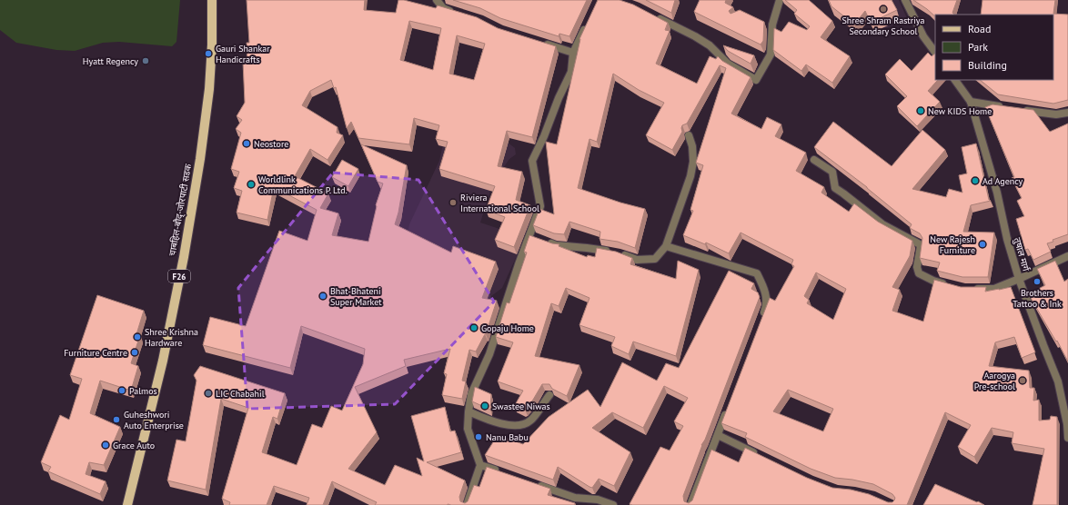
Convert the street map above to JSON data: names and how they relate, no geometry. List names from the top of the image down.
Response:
{
  "streets": {
    "main road": ["चाबहिल-बौद्-जोरपाटी सडक", "F26"],
    "street": ["तुषाल मार्ग"]
  },
  "places": [
    "Shree Shram Rastriya Secondary School",
    "Gauri Shankar Handicrafts",
    "Hyatt Regency",
    "New KIDS Home",
    "Neostore",
    "Ad Agency",
    "Worldlink Communications P. Ltd.",
    "Riviera International School",
    "New Rajesh Furniture",
    "Brothers Tattoo & Ink",
    "Bhat-Bhateni Super Market",
    "Gopaju Home",
    "Shree Krishna Hardware",
    "Furniture Centre",
    "Aarogya Pre-school",
    "Palmos",
    "LIC Chabahil",
    "Swastee Niwas",
    "Guheshwori Auto Enterprise",
    "Nanu Babu",
    "Grace Auto"
  ],
  "legend": ["Road", "Park", "Building"]
}
